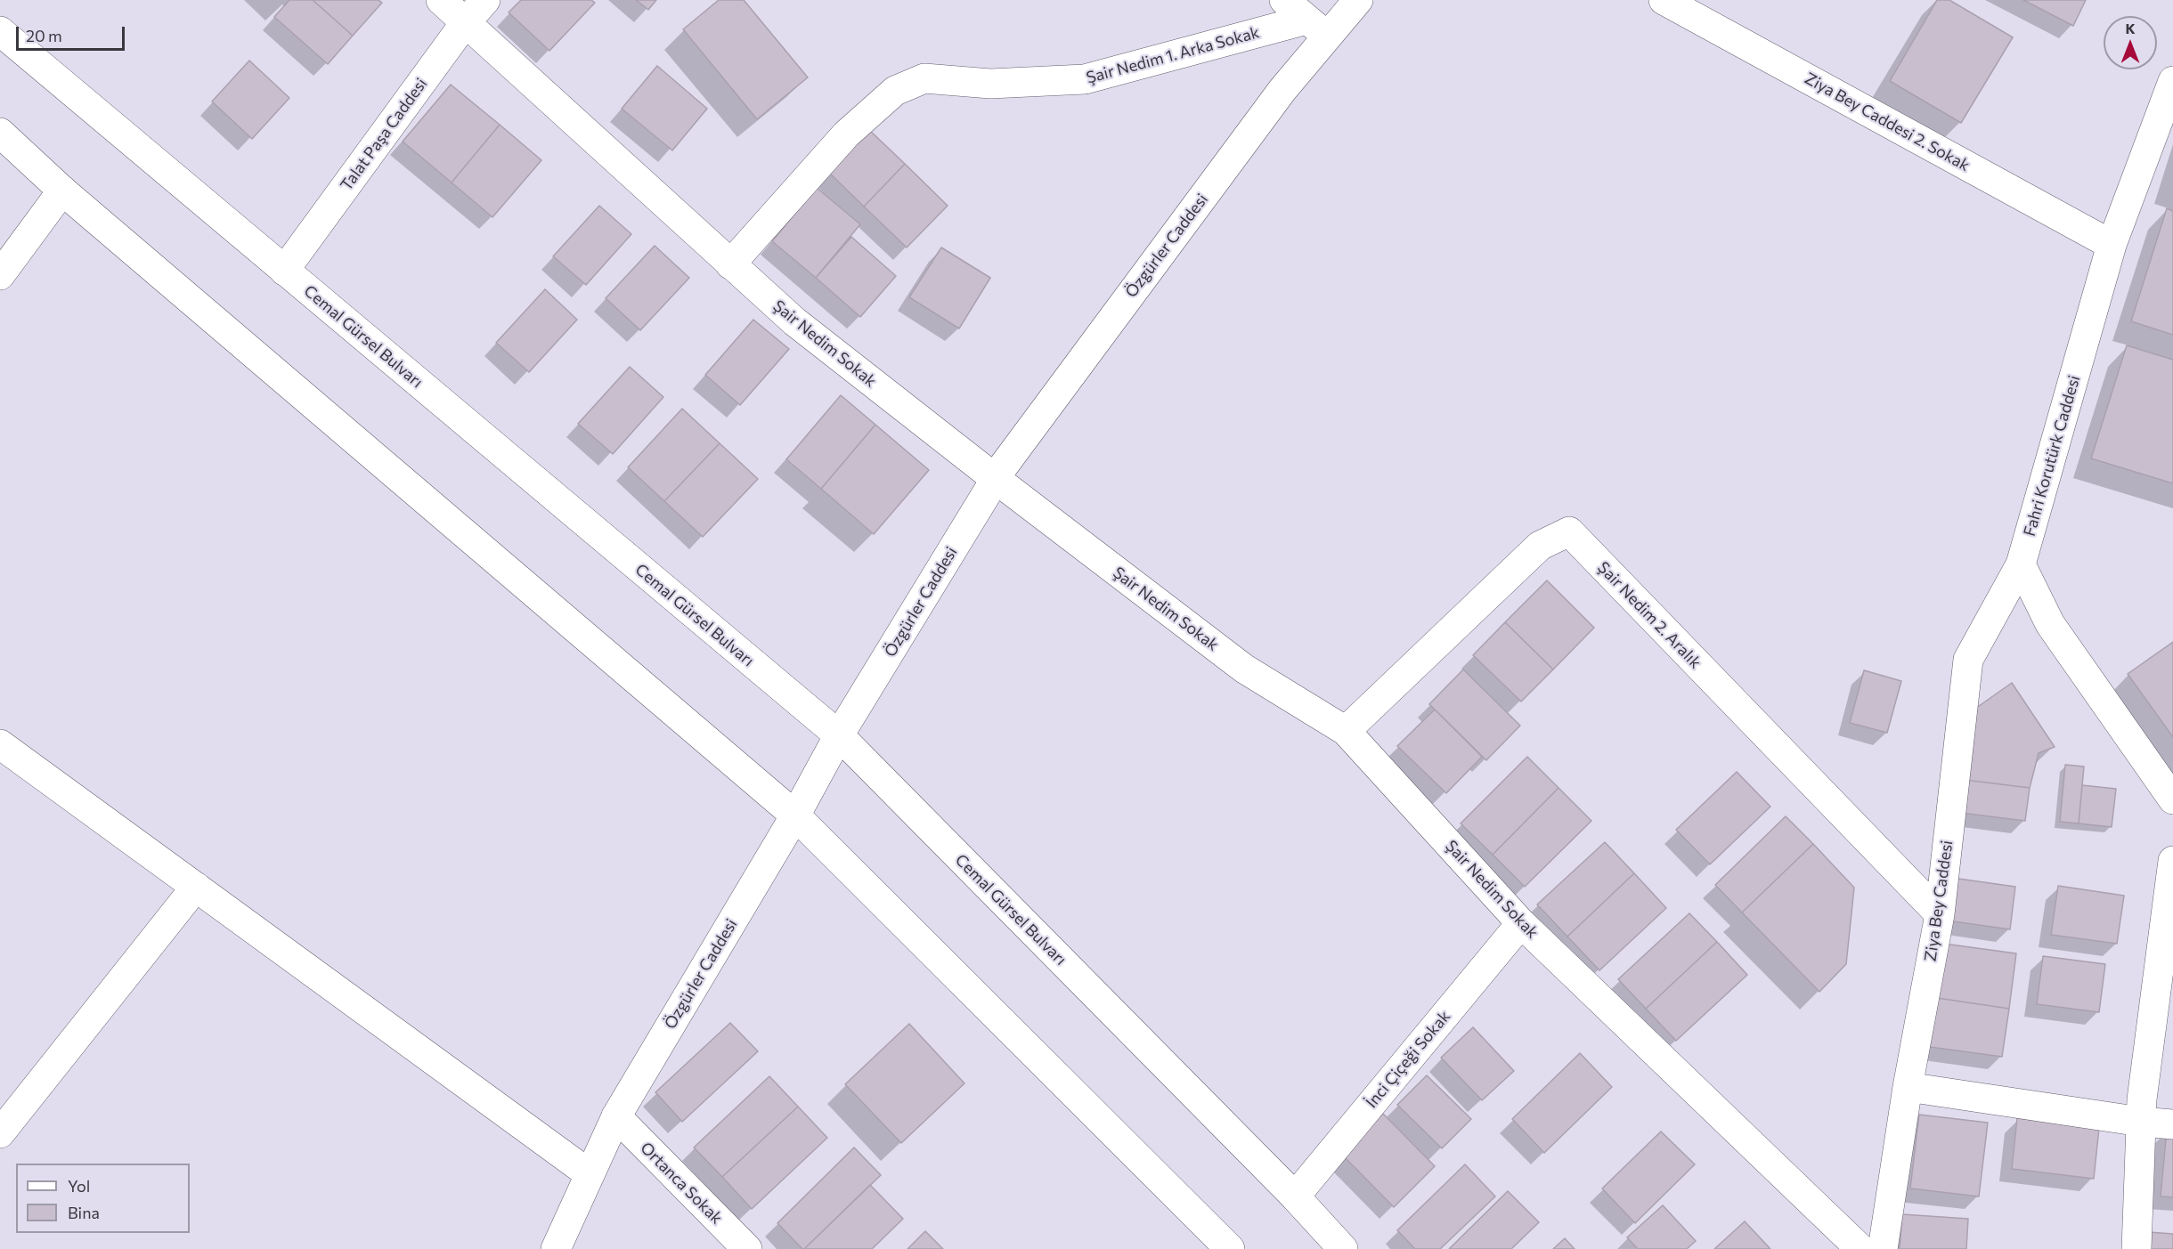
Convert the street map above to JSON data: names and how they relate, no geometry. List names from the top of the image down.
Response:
{
  "streets": {
    "street": [
      "Şair Nedim 1. Arka Sokak",
      "Ziya Bey Caddesi 2. Sokak",
      "Talat Paşa Caddesi",
      "Özgürler Caddesi",
      "Cemal Gürsel Bulvarı",
      "Şair Nedim Sokak",
      "Fahri Korutürk Caddesi",
      "Şair Nedim 2. Aralık",
      "Ziya Bey Caddesi",
      "İnci Çiçeği Sokak",
      "Ortanca Sokak"
    ]
  },
  "crossings": [
    ["Şair Nedim 1. Arka Sokak", "Özgürler Caddesi"],
    ["Şair Nedim 1. Arka Sokak", "Şair Nedim Sokak"],
    ["Ziya Bey Caddesi 2. Sokak", "Fahri Korutürk Caddesi"],
    ["Talat Paşa Caddesi", "Cemal Gürsel Bulvarı"],
    ["Talat Paşa Caddesi", "Şair Nedim Sokak"],
    ["Özgürler Caddesi", "Cemal Gürsel Bulvarı"],
    ["Özgürler Caddesi", "Şair Nedim Sokak"],
    ["Özgürler Caddesi", "Ortanca Sokak"],
    ["Cemal Gürsel Bulvarı", "İnci Çiçeği Sokak"],
    ["Şair Nedim Sokak", "Şair Nedim 2. Aralık"],
    ["Şair Nedim Sokak", "İnci Çiçeği Sokak"],
    ["Fahri Korutürk Caddesi", "Ziya Bey Caddesi"],
    ["Şair Nedim 2. Aralık", "Ziya Bey Caddesi"]
  ],
  "legend": ["Yol", "Bina"],
  "scale_bar": "20 m",
  "north": "top"
}
